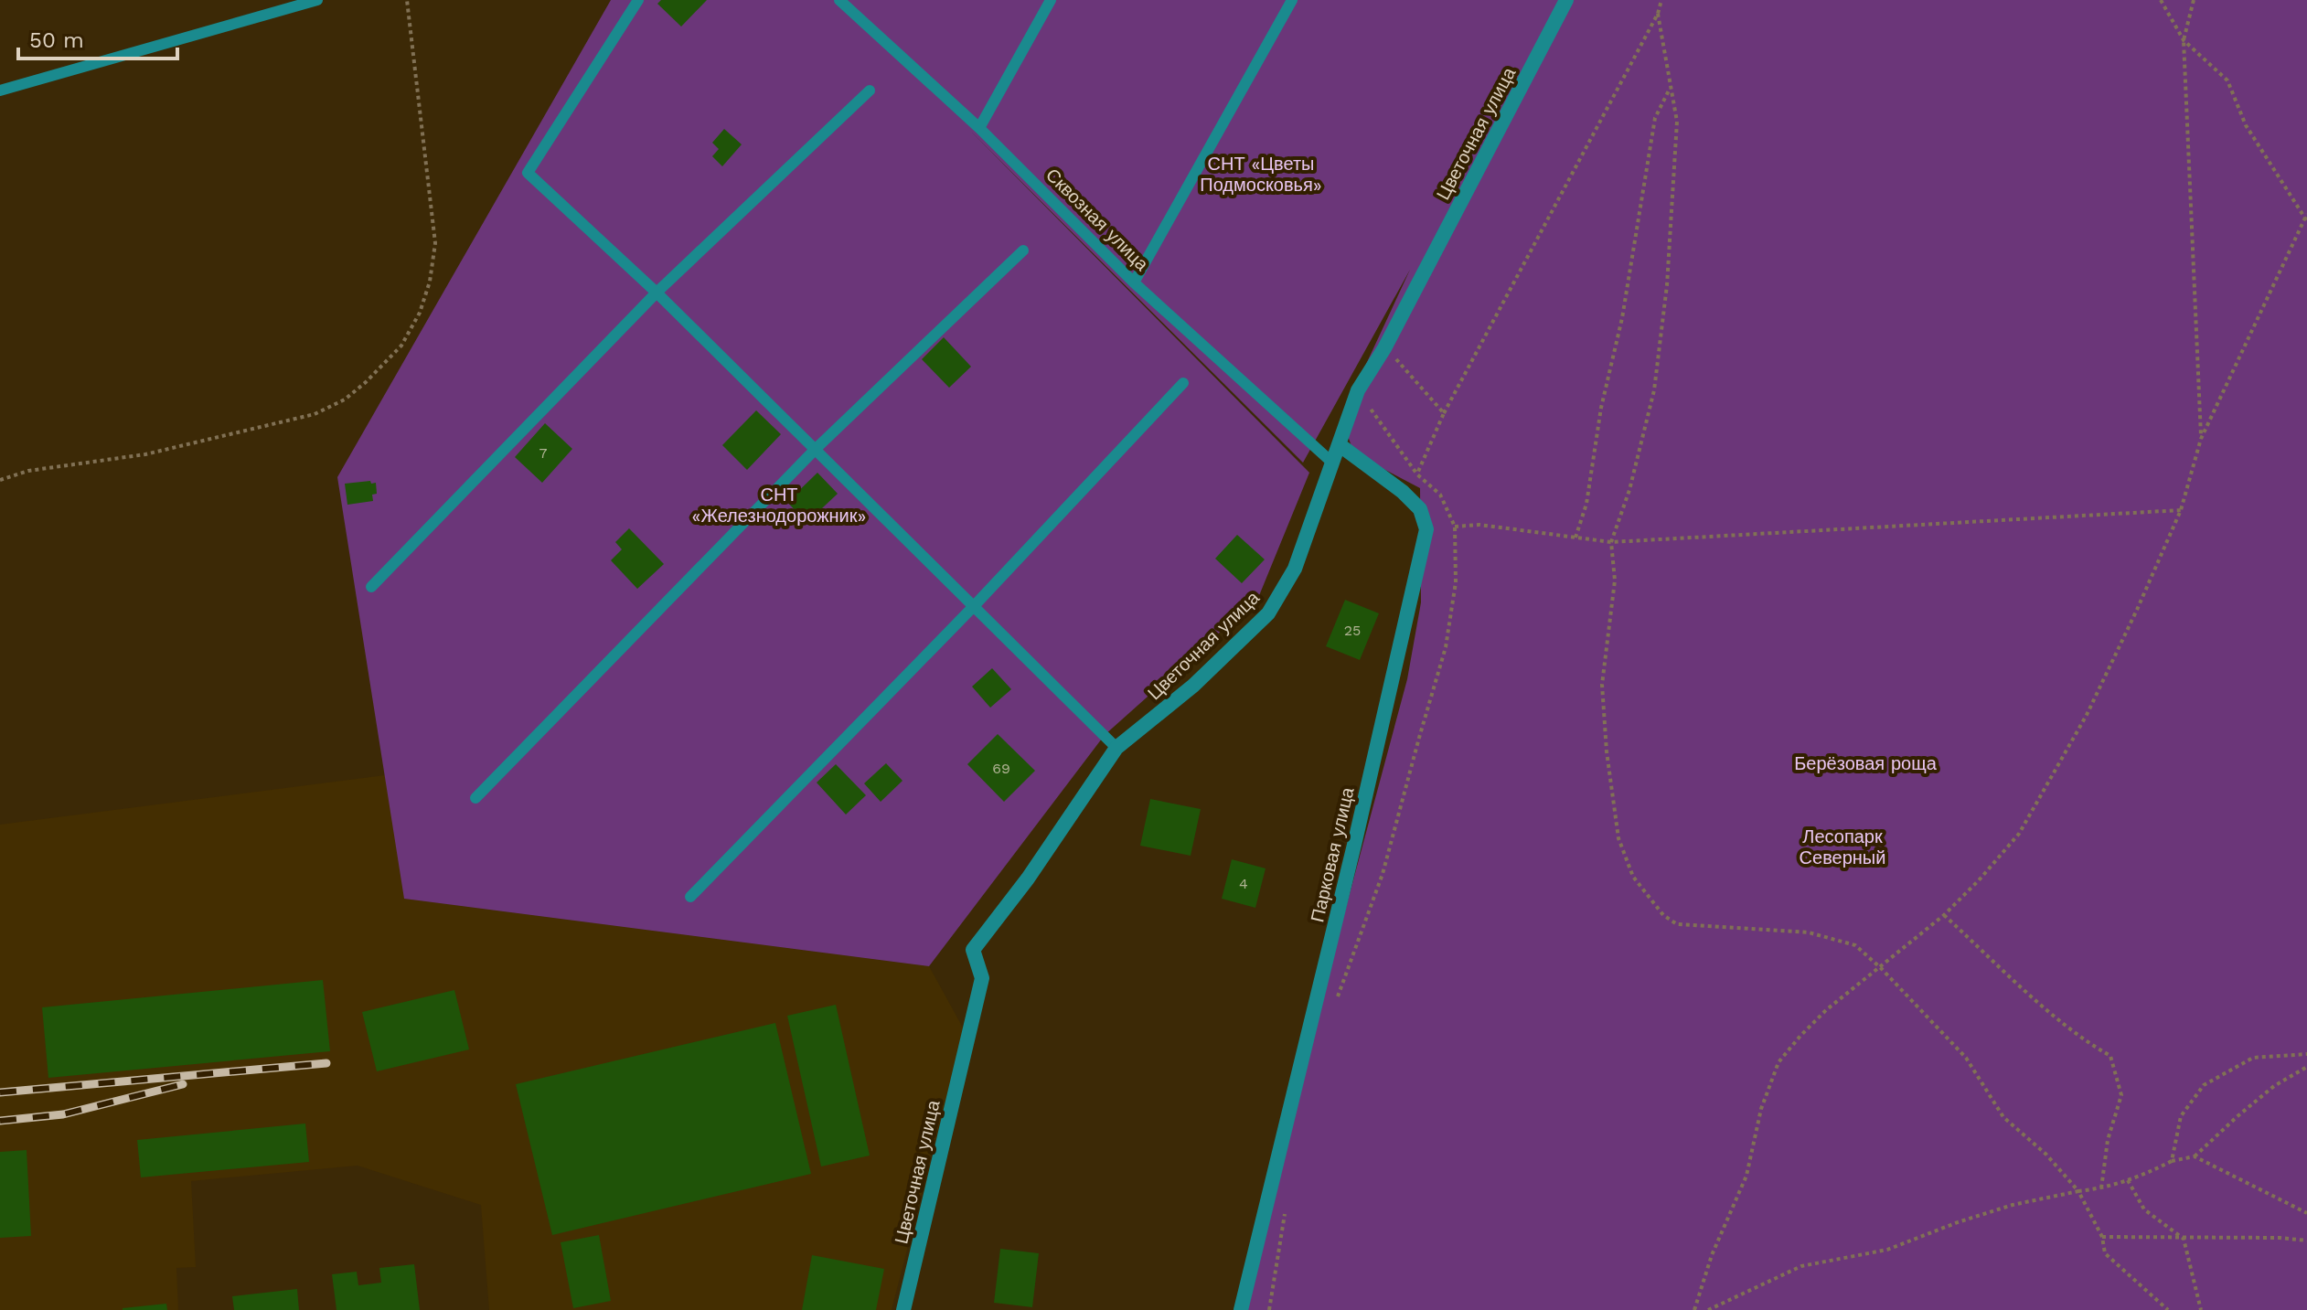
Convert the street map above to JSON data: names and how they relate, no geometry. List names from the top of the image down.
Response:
{
  "streets": {
    "street": ["Цветочная улица", "Парковая улица"],
    "lane": ["Сквозная улица"]
  },
  "crossings": [
    ["Цветочная улица", "Сквозная улица"],
    ["Цветочная улица", "Парковая улица"]
  ],
  "parks": [
    "СНТ «Цветы Подмосковья»",
    "СНТ «Железнодорожник»",
    "Берёзовая роща",
    "Лесопарк Северный"
  ],
  "house_numbers": [
    "7",
    "25",
    "69",
    "4"
  ],
  "scale_bar": "50 m"
}
